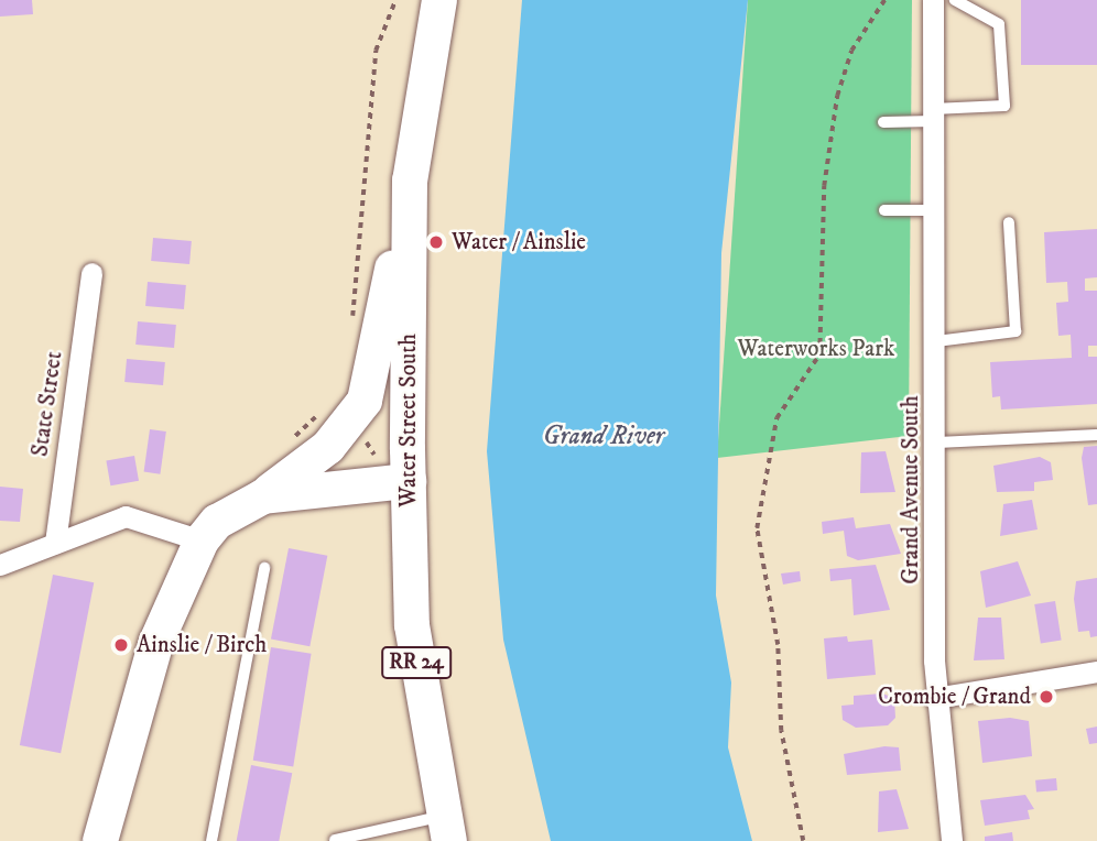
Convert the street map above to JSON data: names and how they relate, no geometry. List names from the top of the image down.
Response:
{
  "streets": {
    "main road": ["Water Street South", "RR 24"],
    "street": ["State Street", "Grand Avenue South"]
  },
  "water": ["Grand River"],
  "parks": ["Waterworks Park"],
  "places": ["Water / Ainslie", "Ainslie / Birch", "Crombie / Grand"]
}
